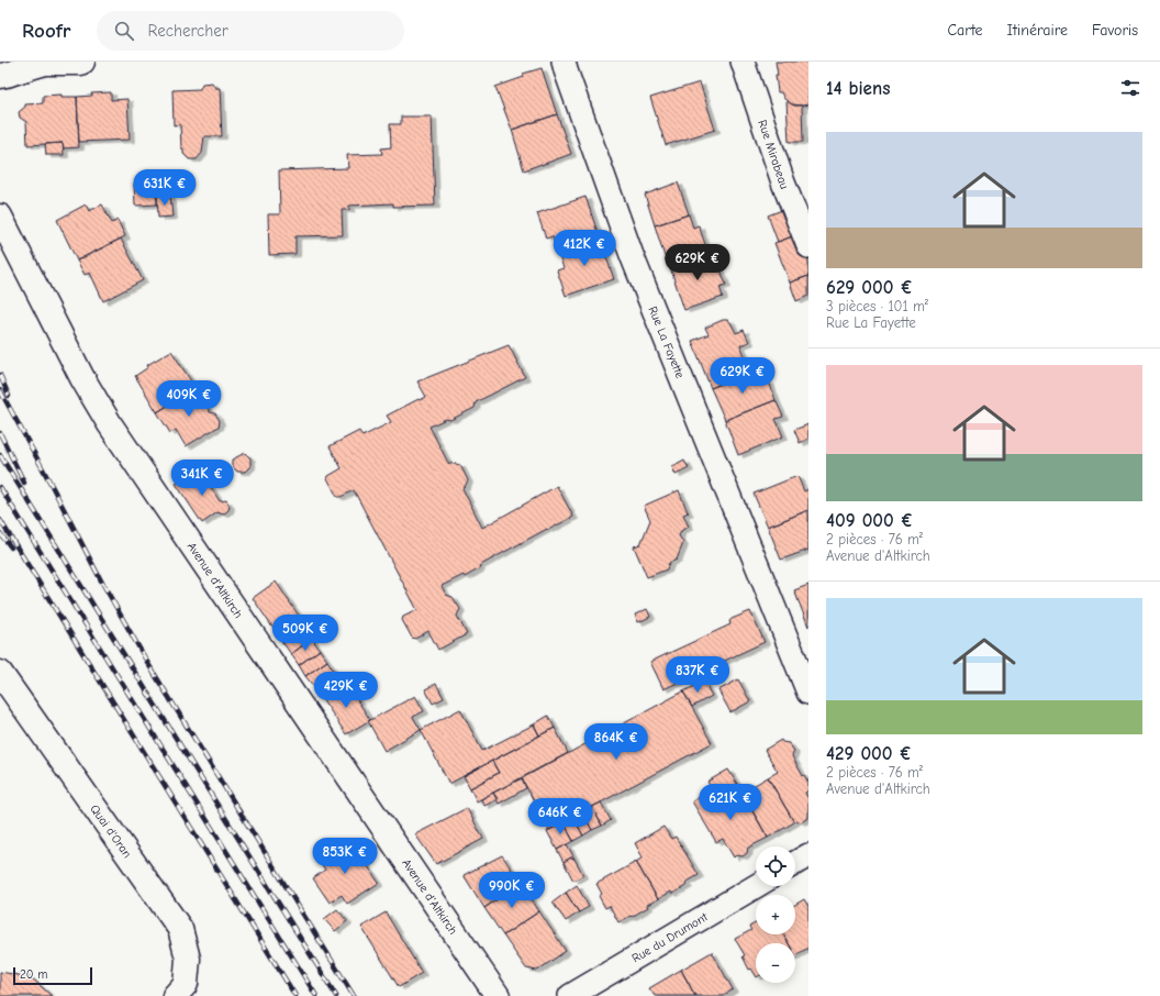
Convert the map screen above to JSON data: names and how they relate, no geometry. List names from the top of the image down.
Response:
{
  "streets": {
    "main road": ["Avenue d'Altkirch", "Quai d'Oran"],
    "street": ["Rue Mirabeau", "Rue La Fayette", "Rue du Drumont"]
  },
  "scale_bar": "20 m",
  "page": {
    "header": "Roofr",
    "search": "Rechercher",
    "nav": ["Carte", "Itinéraire", "Favoris"],
    "heading": "14 biens",
    "list": [
      {
        "name": "629 000 €",
        "note": "3 pièces · 101 m² · Rue La Fayette"
      },
      {
        "name": "409 000 €",
        "note": "2 pièces · 76 m² · Avenue d'Altkirch"
      },
      {
        "name": "429 000 €",
        "note": "2 pièces · 76 m² · Avenue d'Altkirch"
      }
    ],
    "price": [
      "631K €",
      "412K €",
      "629K €",
      "629K €",
      "409K €",
      "341K €",
      "509K €",
      "837K €",
      "429K €",
      "864K €",
      "621K €",
      "646K €",
      "853K €",
      "990K €"
    ],
    "map_buttons": ["+", "−"],
    "scale": "20 m"
  }
}
